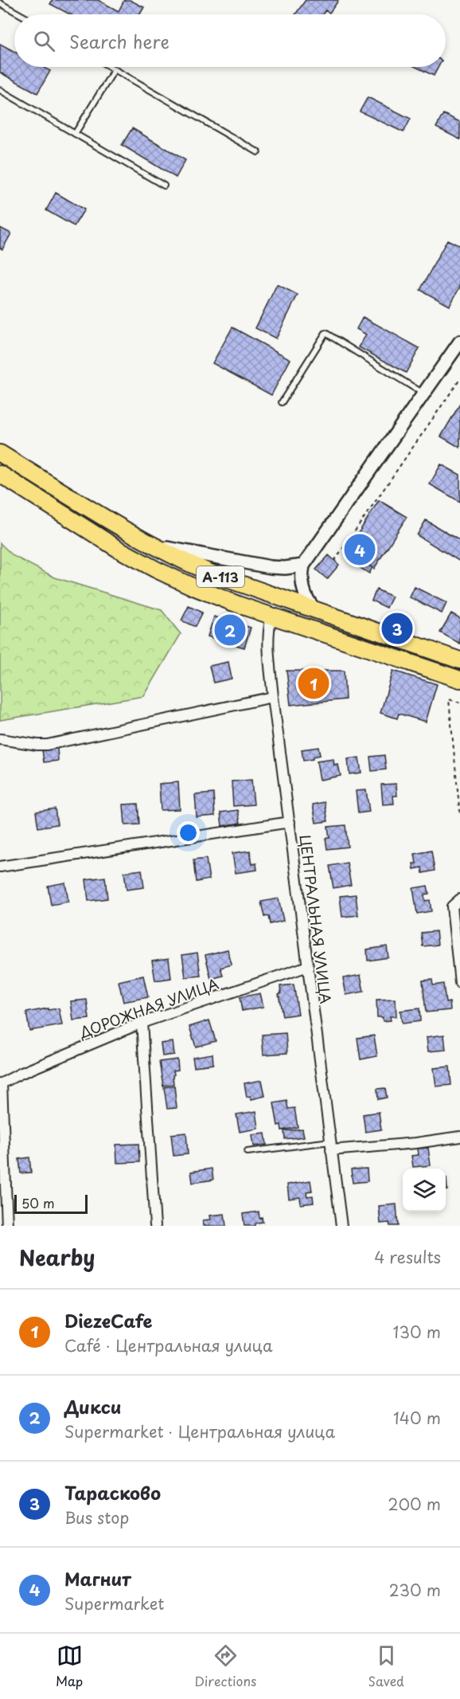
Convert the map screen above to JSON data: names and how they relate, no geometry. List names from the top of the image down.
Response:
{
  "streets": {
    "highway": ["А-113"],
    "street": ["ЦЕНТРАЛЬНАЯ УЛИЦА", "ДОРОЖНАЯ УЛИЦА"]
  },
  "crossings": [
    ["А-113", "ЦЕНТРАЛЬНАЯ УЛИЦА"],
    ["ЦЕНТРАЛЬНАЯ УЛИЦА", "ДОРОЖНАЯ УЛИЦА"]
  ],
  "scale_bar": "50 m",
  "page": {
    "search": "Search here",
    "pins": [
      "4",
      "3",
      "2",
      "1"
    ],
    "scale": "50 m",
    "heading": ["Nearby", "4 results"],
    "list": [
      {
        "mark": "1",
        "name": "DiezeCafe",
        "note": "Café · Центральная улица",
        "value": "130 m"
      },
      {
        "mark": "2",
        "name": "Дикси",
        "note": "Supermarket · Центральная улица",
        "value": "140 m"
      },
      {
        "mark": "3",
        "name": "Тарасково",
        "note": "Bus stop",
        "value": "200 m"
      },
      {
        "mark": "4",
        "name": "Магнит",
        "note": "Supermarket",
        "value": "230 m"
      }
    ],
    "nav": ["Map", "Directions", "Saved"]
  }
}
